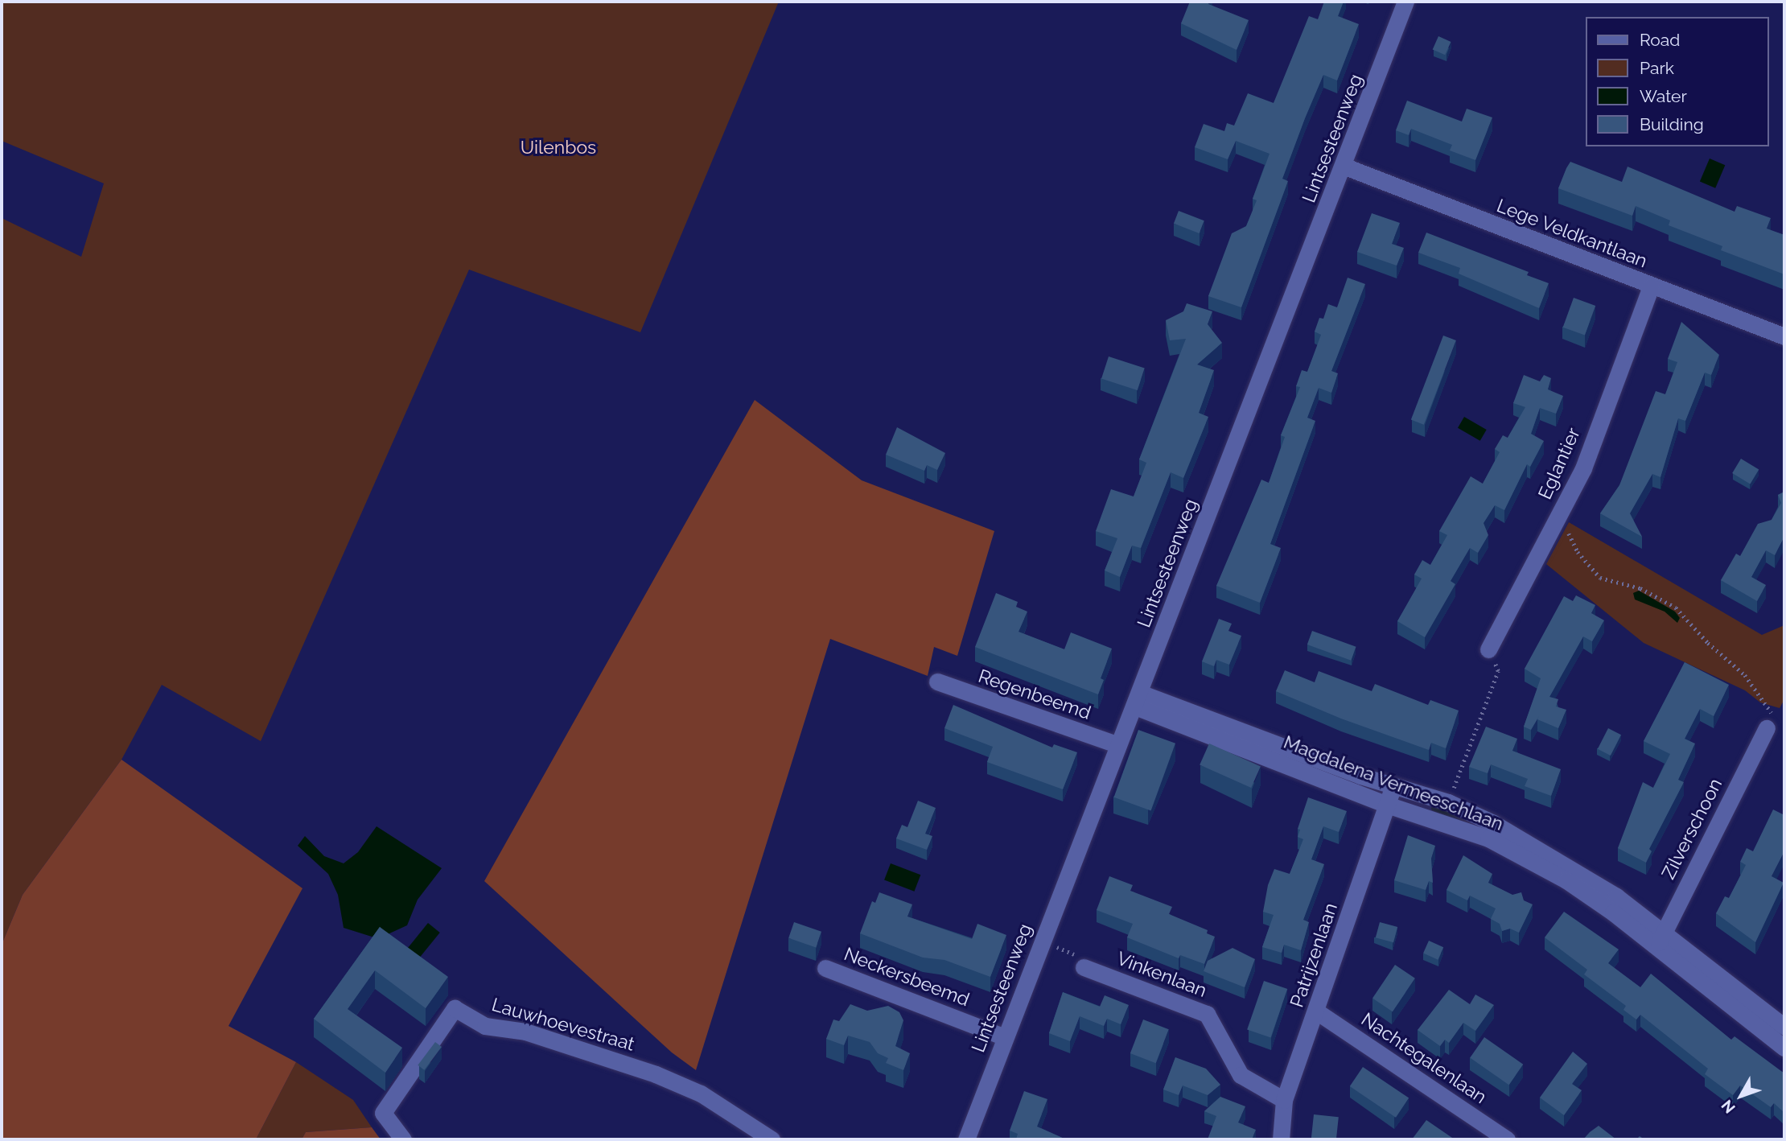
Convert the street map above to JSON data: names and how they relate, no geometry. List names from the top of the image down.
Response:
{
  "streets": {
    "street": [
      "Lintsesteenweg",
      "Lege Veldkantlaan",
      "Eglantier",
      "Regenbeemd",
      "Magdalena Vermeeschlaan",
      "Zilverschoon",
      "Patrijzenlaan",
      "Vinkenlaan",
      "Neckersbeemd",
      "Lauwhoevestraat",
      "Nachtegalenlaan"
    ]
  },
  "crossings": [
    ["Lintsesteenweg", "Lege Veldkantlaan"],
    ["Lintsesteenweg", "Regenbeemd"],
    ["Lintsesteenweg", "Magdalena Vermeeschlaan"],
    ["Lintsesteenweg", "Neckersbeemd"],
    ["Lege Veldkantlaan", "Eglantier"],
    ["Magdalena Vermeeschlaan", "Zilverschoon"],
    ["Magdalena Vermeeschlaan", "Patrijzenlaan"],
    ["Patrijzenlaan", "Vinkenlaan"],
    ["Patrijzenlaan", "Nachtegalenlaan"]
  ],
  "parks": ["Uilenbos"],
  "legend": [
    "Road",
    "Park",
    "Water",
    "Building"
  ],
  "north": "bottom left"
}
